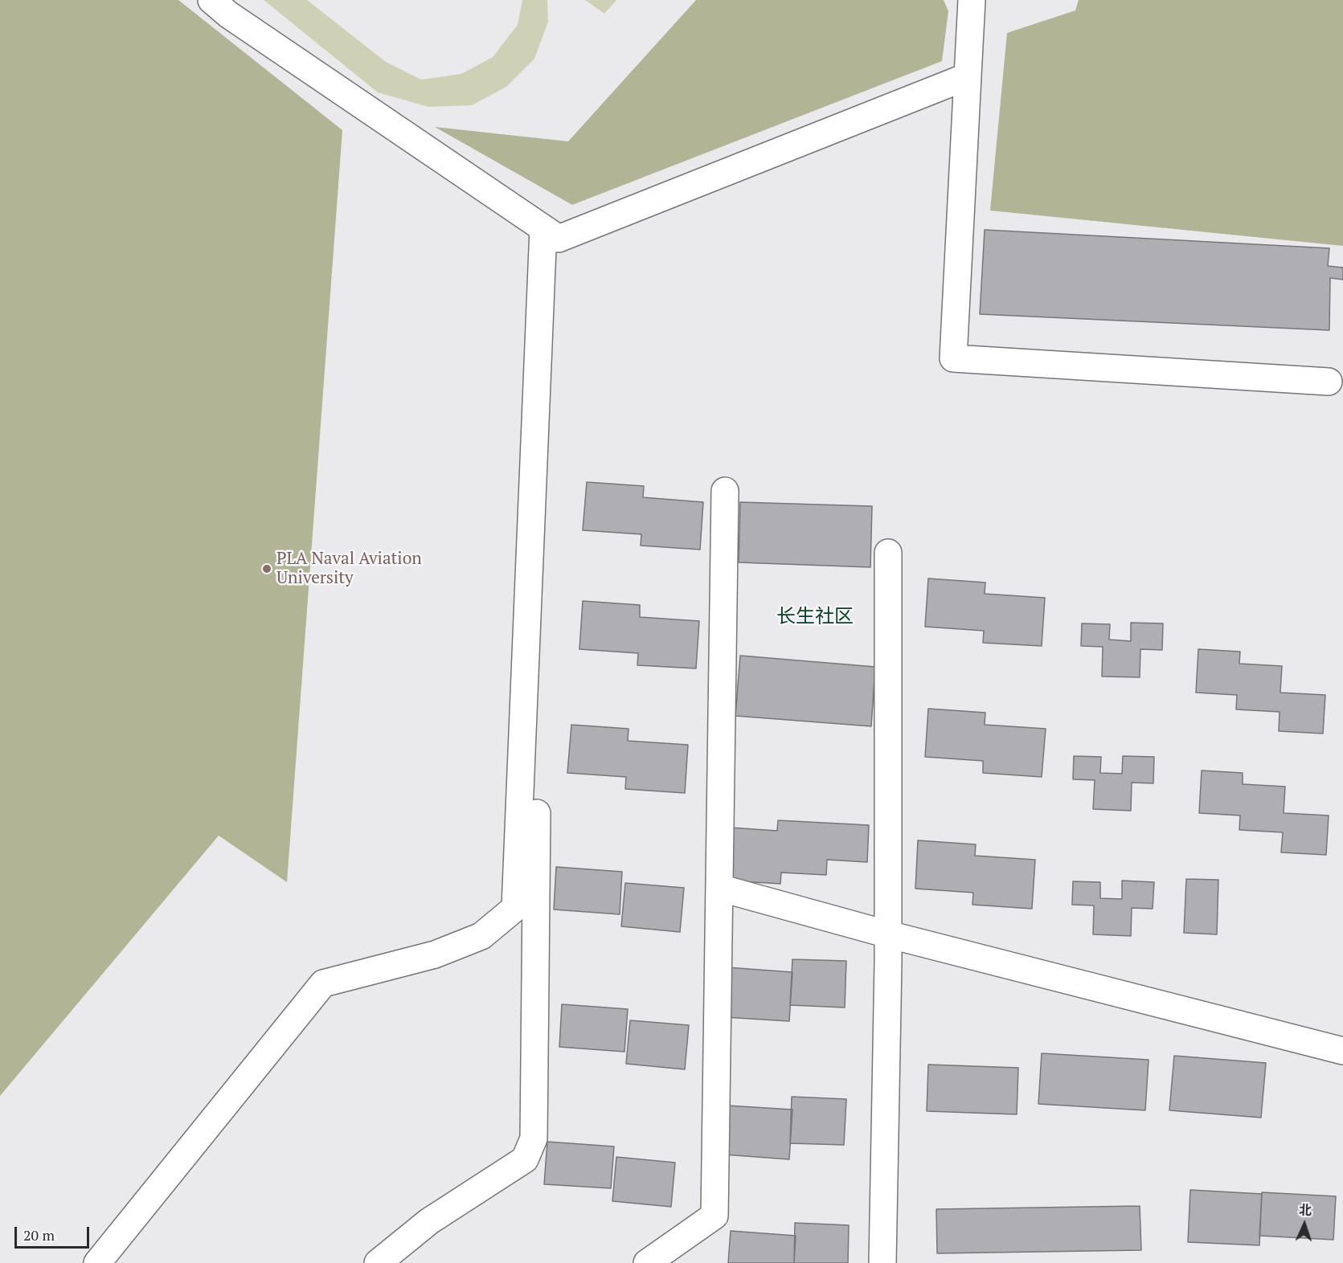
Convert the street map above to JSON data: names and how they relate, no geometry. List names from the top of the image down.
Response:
{
  "districts": ["长生社区"],
  "places": ["PLA Naval Aviation University"],
  "scale_bar": "20 m",
  "north": "top"
}
